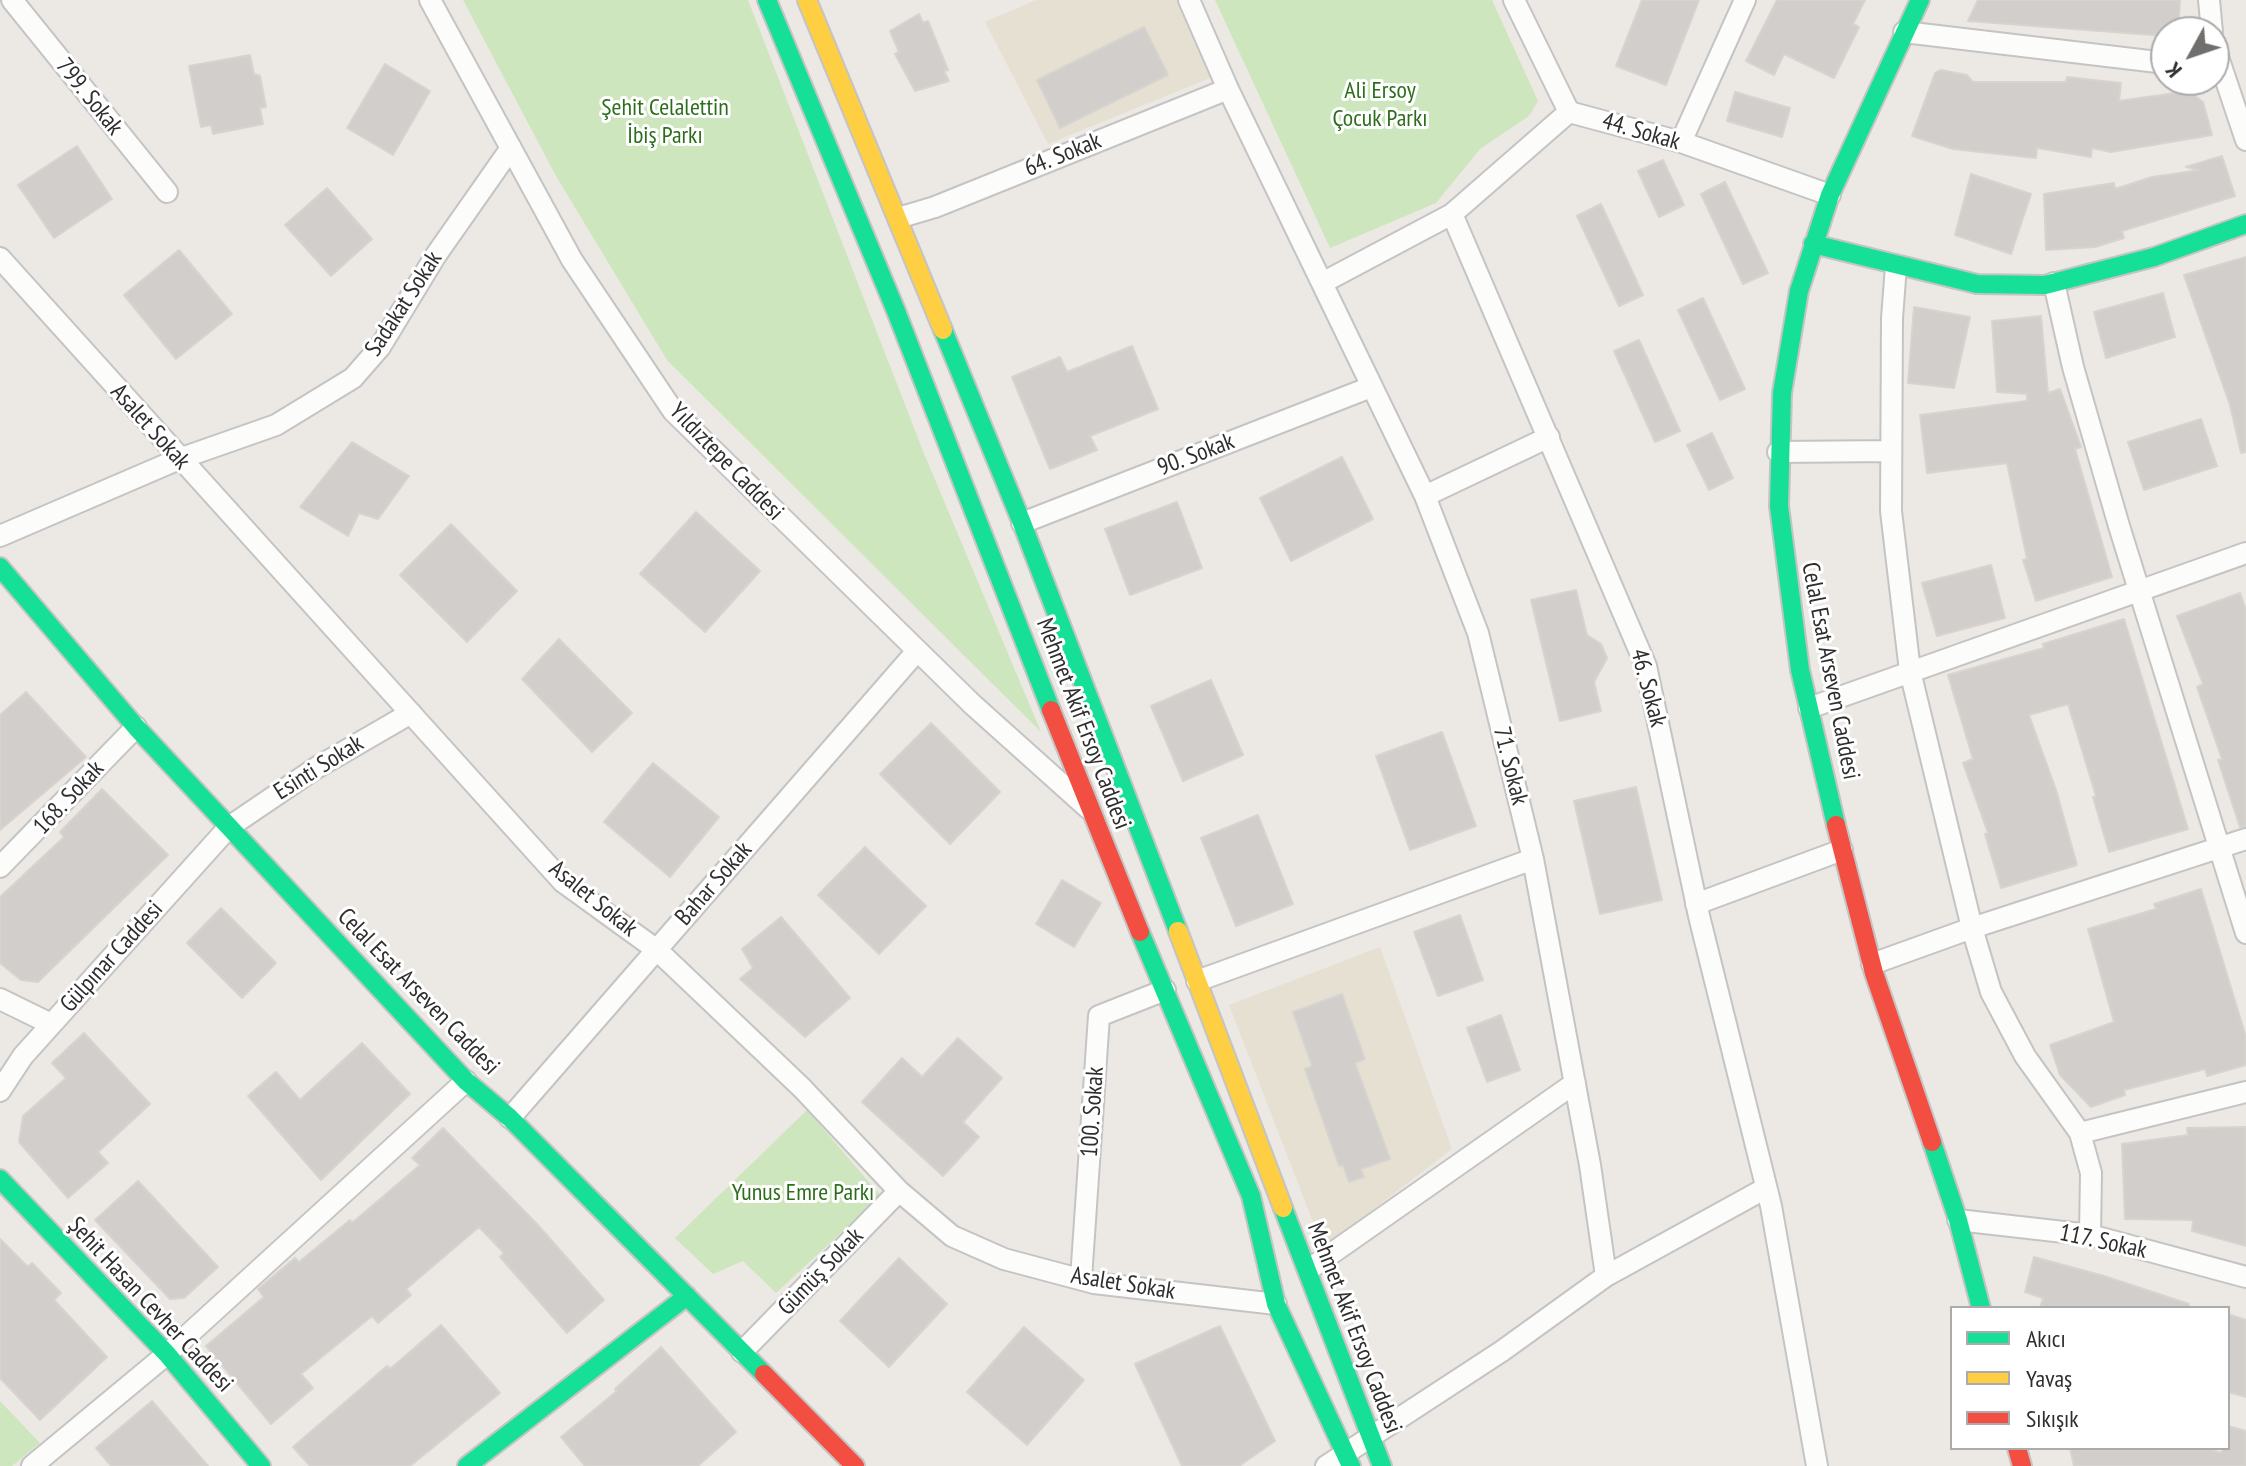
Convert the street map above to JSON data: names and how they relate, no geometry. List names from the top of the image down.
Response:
{
  "streets": {
    "main road": ["Celal Esat Arseven Caddesi", "Mehmet Akif Ersoy Caddesi", "Şehit Hasan Cevher Caddesi"],
    "street": [
      "799. Sokak",
      "44. Sokak",
      "64. Sokak",
      "Sadakat Sokak",
      "Asalet Sokak",
      "90. Sokak",
      "Yıldıztepe Caddesi",
      "46. Sokak",
      "71. Sokak",
      "Esinti Sokak",
      "168. Sokak",
      "Bahar Sokak",
      "Gülpınar Caddesi",
      "100. Sokak",
      "117. Sokak",
      "Gümüş Sokak"
    ]
  },
  "crossings": [
    ["44. Sokak", "Celal Esat Arseven Caddesi"],
    ["64. Sokak", "Mehmet Akif Ersoy Caddesi"],
    ["64. Sokak", "71. Sokak"],
    ["Sadakat Sokak", "Asalet Sokak"],
    ["Sadakat Sokak", "Yıldıztepe Caddesi"],
    ["Asalet Sokak", "Mehmet Akif Ersoy Caddesi"],
    ["Asalet Sokak", "Esinti Sokak"],
    ["Asalet Sokak", "Bahar Sokak"],
    ["Asalet Sokak", "100. Sokak"],
    ["Asalet Sokak", "Gümüş Sokak"],
    ["90. Sokak", "Mehmet Akif Ersoy Caddesi"],
    ["90. Sokak", "71. Sokak"],
    ["Yıldıztepe Caddesi", "Mehmet Akif Ersoy Caddesi"],
    ["Yıldıztepe Caddesi", "Bahar Sokak"],
    ["Celal Esat Arseven Caddesi", "Esinti Sokak"],
    ["Celal Esat Arseven Caddesi", "168. Sokak"],
    ["Celal Esat Arseven Caddesi", "Bahar Sokak"],
    ["Celal Esat Arseven Caddesi", "Gülpınar Caddesi"],
    ["Celal Esat Arseven Caddesi", "117. Sokak"],
    ["Celal Esat Arseven Caddesi", "Gümüş Sokak"],
    ["Mehmet Akif Ersoy Caddesi", "100. Sokak"],
    ["Esinti Sokak", "Gülpınar Caddesi"]
  ],
  "parks": ["Ali Ersoy Çocuk Parkı", "Şehit Celalettin İbiş Parkı", "Yunus Emre Parkı"],
  "legend": ["Akıcı", "Yavaş", "Sıkışık"],
  "north": "bottom left"
}
